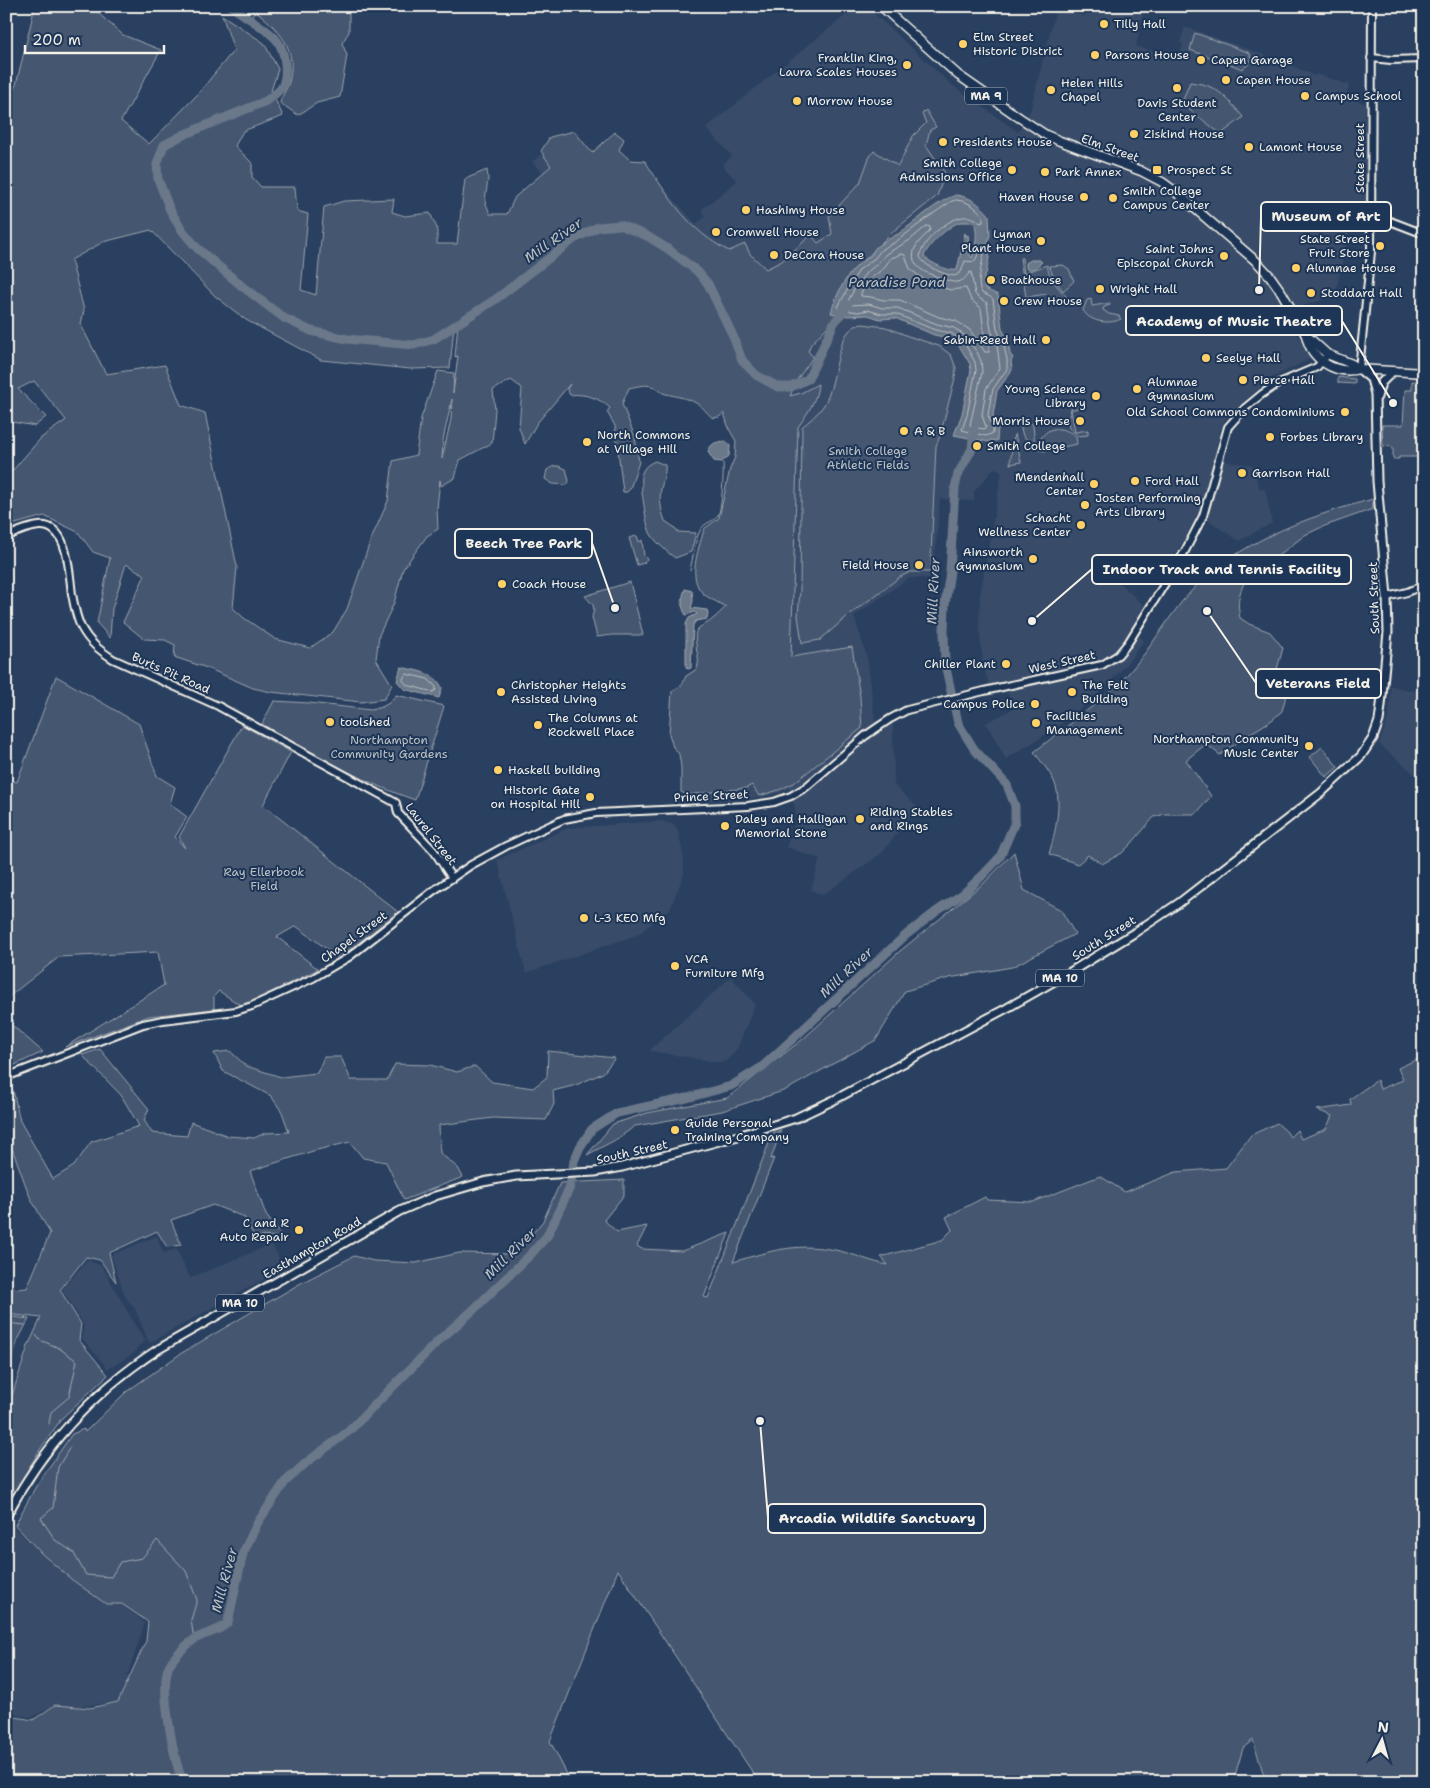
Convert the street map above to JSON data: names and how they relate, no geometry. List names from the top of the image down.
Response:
{
  "streets": {
    "highway": ["MA 9", "Elm Street"],
    "main road": [
      "State Street",
      "South Street",
      "West Street",
      "Burts Pit Road",
      "Prince Street",
      "Laurel Street",
      "Chapel Street",
      "MA 10",
      "Easthampton Road"
    ]
  },
  "crossings": [
    ["Elm Street", "State Street"],
    ["Elm Street", "West Street"],
    ["Elm Street", "MA 10"],
    ["State Street", "MA 10"],
    ["South Street", "MA 10"],
    ["South Street", "Easthampton Road"],
    ["West Street", "Prince Street"],
    ["Burts Pit Road", "Laurel Street"],
    ["Prince Street", "Chapel Street"],
    ["Laurel Street", "Chapel Street"]
  ],
  "water": ["Mill River", "Paradise Pond"],
  "parks": ["Smith College Athletic Fields", "Northampton Community Gardens", "Ray Ellerbook Field"],
  "places": {
    "other": [
      "Tilly Hall",
      "Elm Street Historic District",
      "Parsons House",
      "Capen Garage",
      "Franklin King, Laura Scales Houses",
      "Capen House",
      "Davis Student Center",
      "Helen Hills Chapel",
      "Campus School",
      "Morrow House",
      "Ziskind House",
      "Presidents House",
      "Lamont House",
      "Smith College Admissions Office",
      "Park Annex",
      "Haven House",
      "Smith College Campus Center",
      "Hashimy House",
      "Cromwell House",
      "Lyman Plant House",
      "State Street Fruit Store",
      "DeCora House",
      "Saint Johns Episcopal Church",
      "Alumnae House",
      "Boathouse",
      "Wright Hall",
      "Museum of Art",
      "Stoddard Hall",
      "Crew House",
      "Sabin-Reed Hall",
      "Seelye Hall",
      "Pierce Hall",
      "Alumnae Gymnasium",
      "Young Science Library",
      "Academy of Music Theatre",
      "Old School Commons Condominiums",
      "Morris House",
      "A & B",
      "Forbes Library",
      "North Commons at Village Hill",
      "Smith College",
      "Garrison Hall",
      "Ford Hall",
      "Mendenhall Center",
      "Josten Performing Arts Library",
      "Schacht Wellness Center",
      "Ainsworth Gymnasium",
      "Field House",
      "Coach House",
      "Beech Tree Park",
      "Veterans Field",
      "Indoor Track and Tennis Facility",
      "Chiller Plant",
      "Christopher Heights Assisted Living",
      "The Felt Building",
      "Campus Police",
      "toolshed",
      "Facilities Management",
      "The Columns at Rockwell Place",
      "Northampton Community Music Center",
      "Haskell building",
      "Historic Gate on Hospital Hill",
      "Riding Stables and Rings",
      "Daley and Halligan Memorial Stone",
      "L-3 KEO Mfg",
      "VCA Furniture Mfg",
      "Guide Personal Training Company",
      "C and R Auto Repair",
      "Arcadia Wildlife Sanctuary"
    ],
    "transit": ["Prospect St"]
  },
  "scale_bar": "200 m",
  "north": "top"
}
